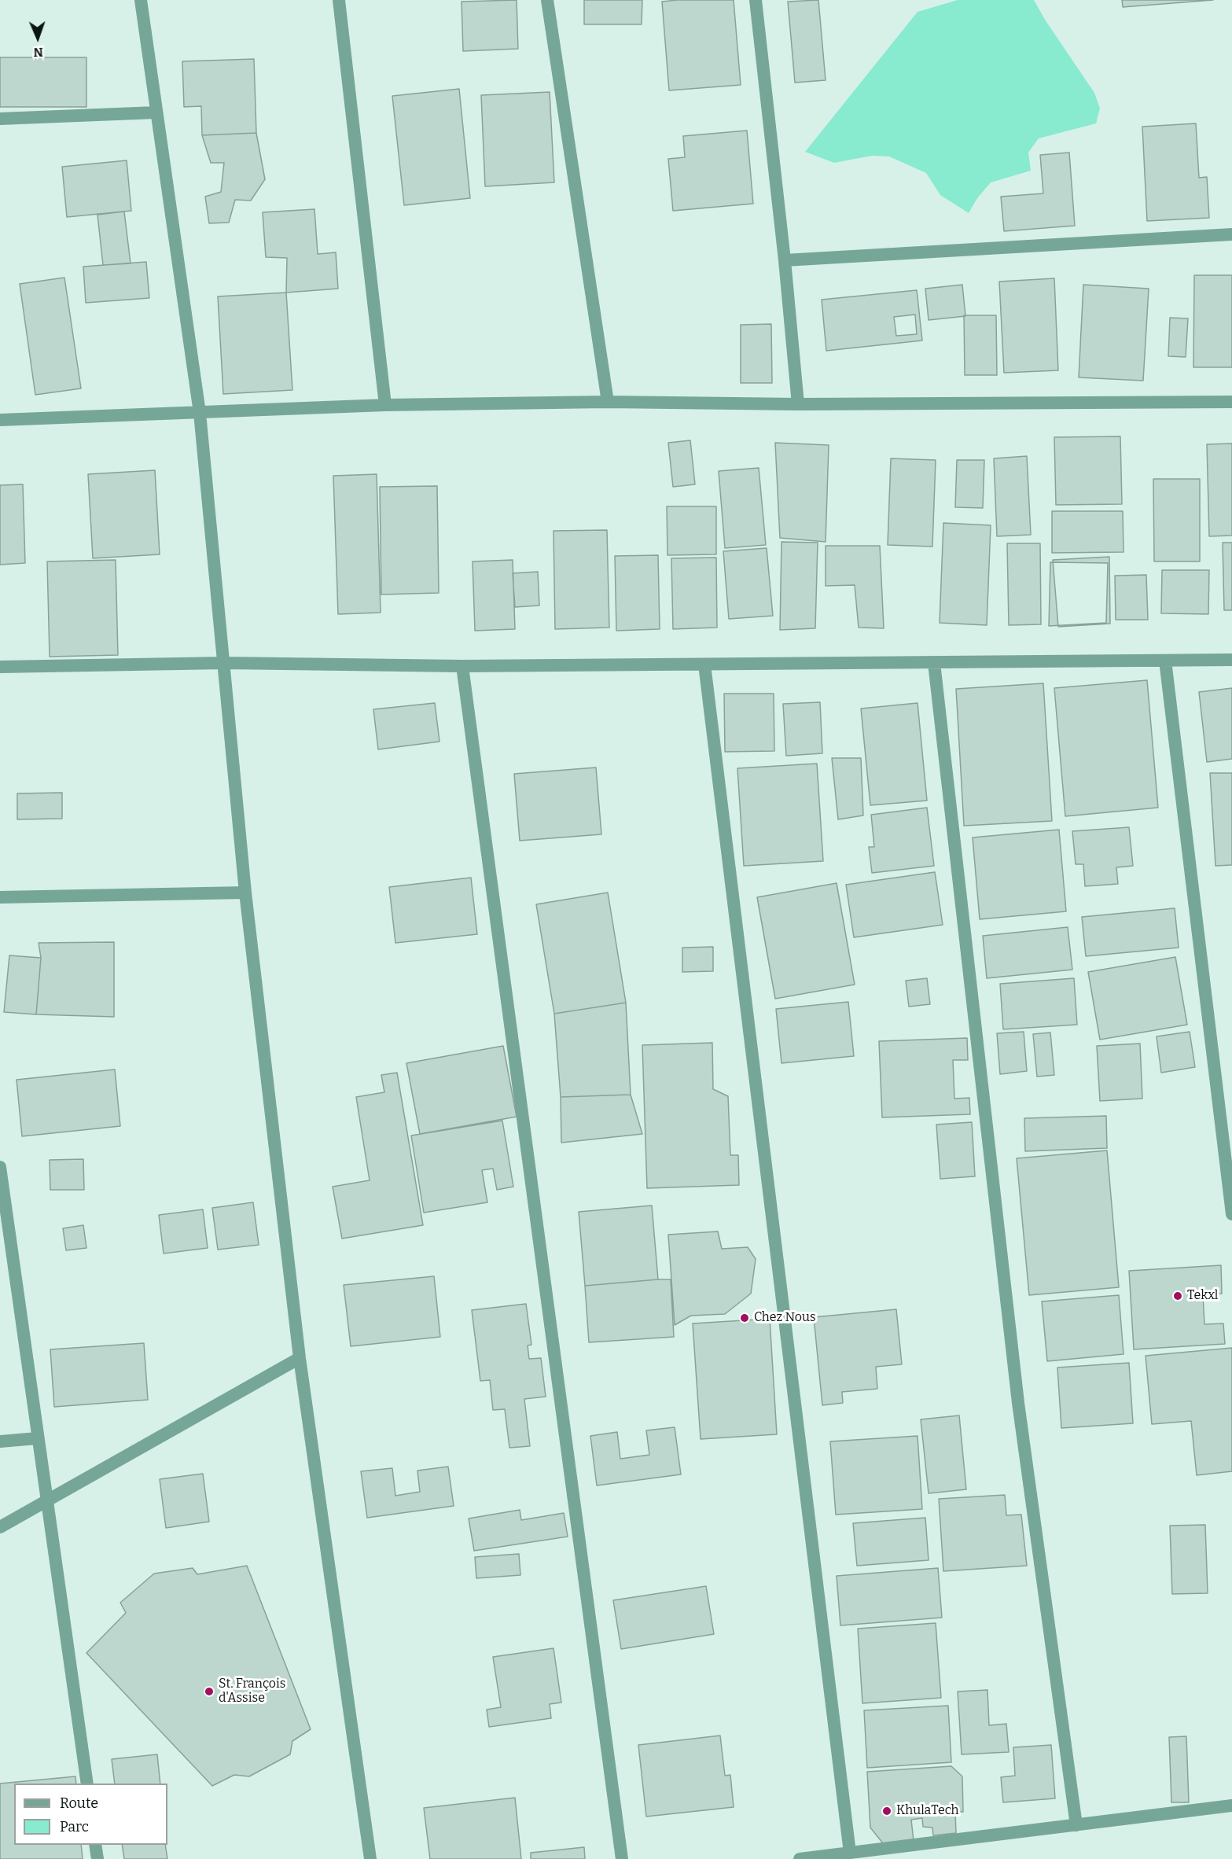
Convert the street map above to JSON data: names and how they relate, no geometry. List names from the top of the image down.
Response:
{
  "places": [
    "Tekxl",
    "Chez Nous",
    "St. François d'Assise",
    "KhulaTech"
  ],
  "legend": ["Route", "Parc"],
  "north": "bottom"
}
